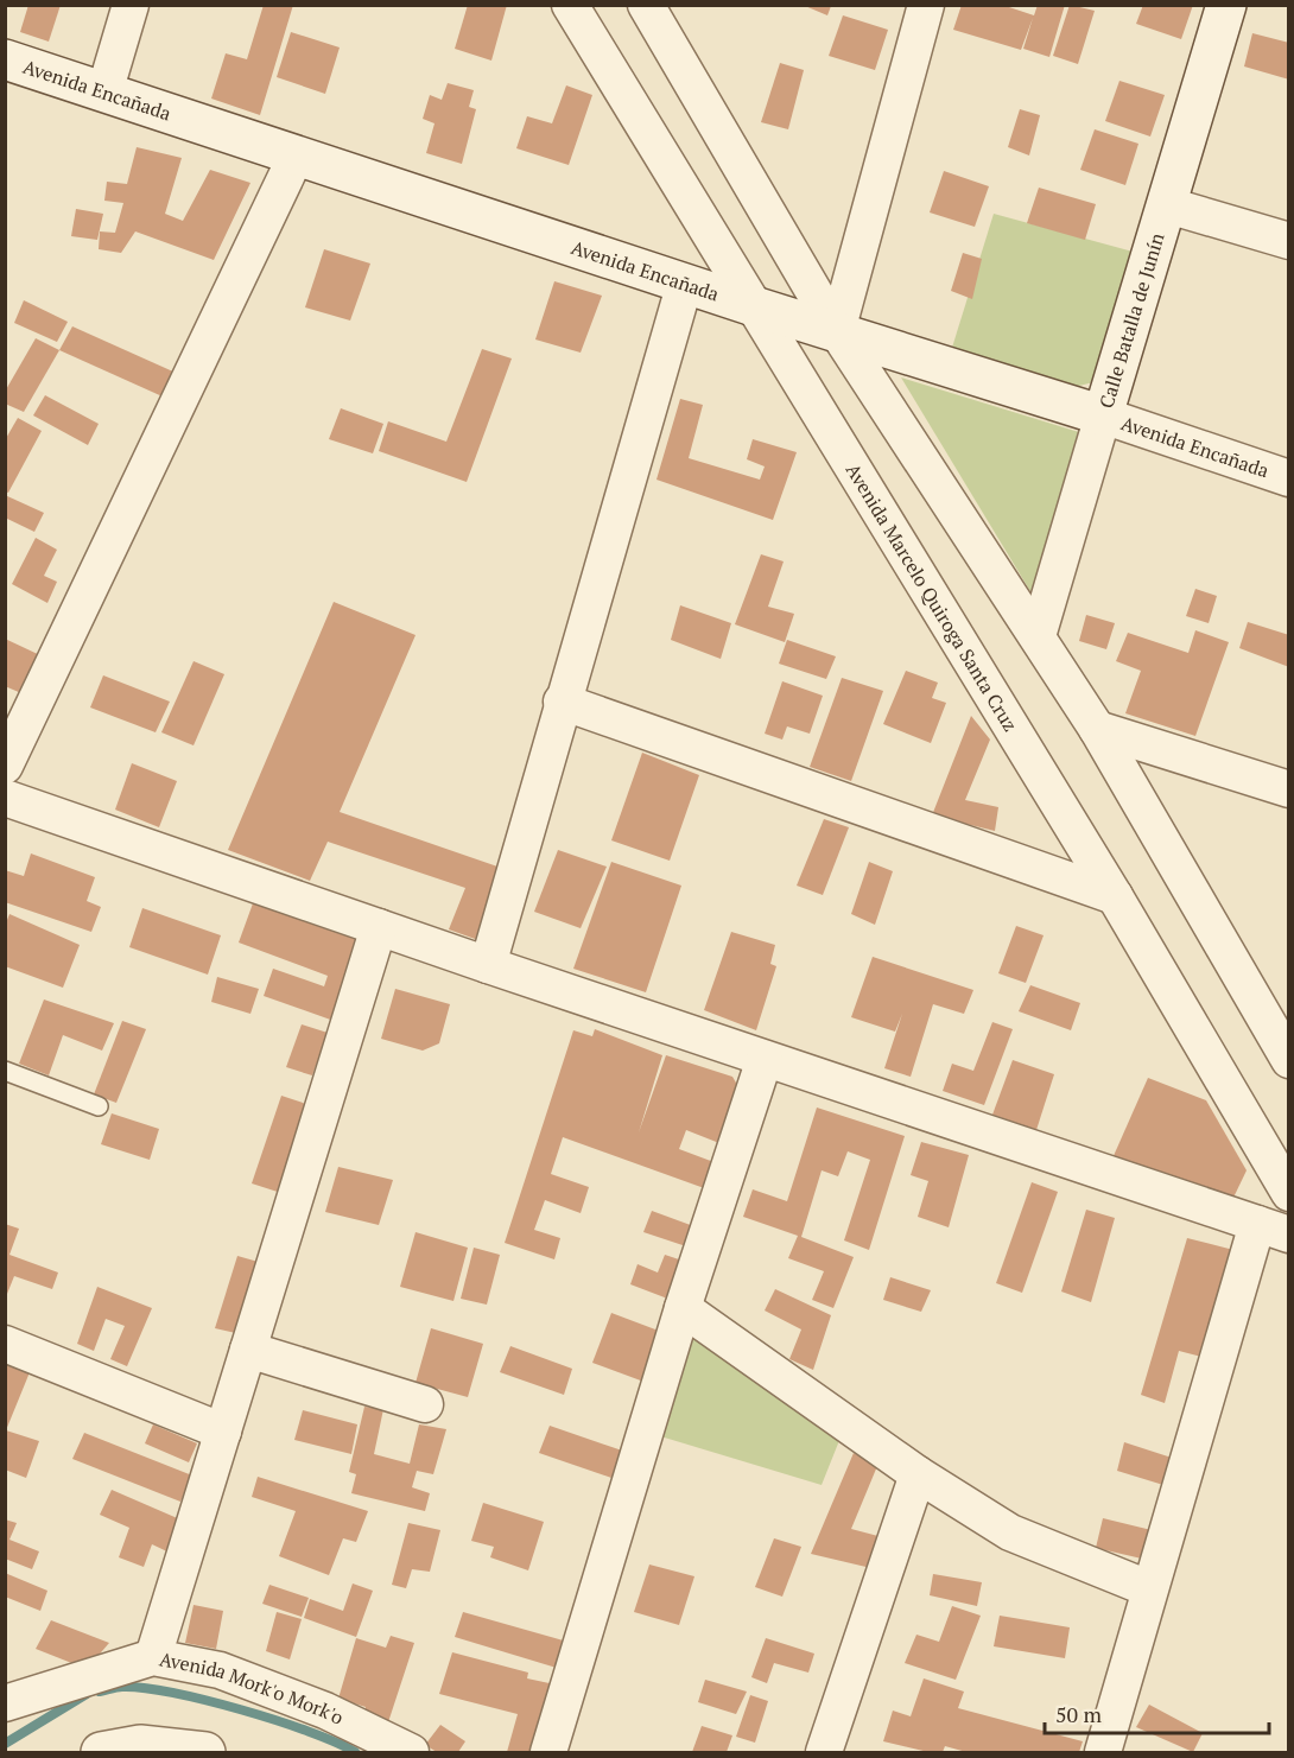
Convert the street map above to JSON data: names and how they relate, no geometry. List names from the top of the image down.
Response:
{
  "streets": {
    "main road": ["Avenida Encañada", "Calle Batalla de Junín"],
    "street": ["Avenida Marcelo Quiroga Santa Cruz", "Avenida Mork'o Mork'o"]
  },
  "crossings": [
    ["Avenida Encañada", "Calle Batalla de Junín"],
    ["Avenida Encañada", "Avenida Marcelo Quiroga Santa Cruz"]
  ],
  "scale_bar": "50 m"
}
